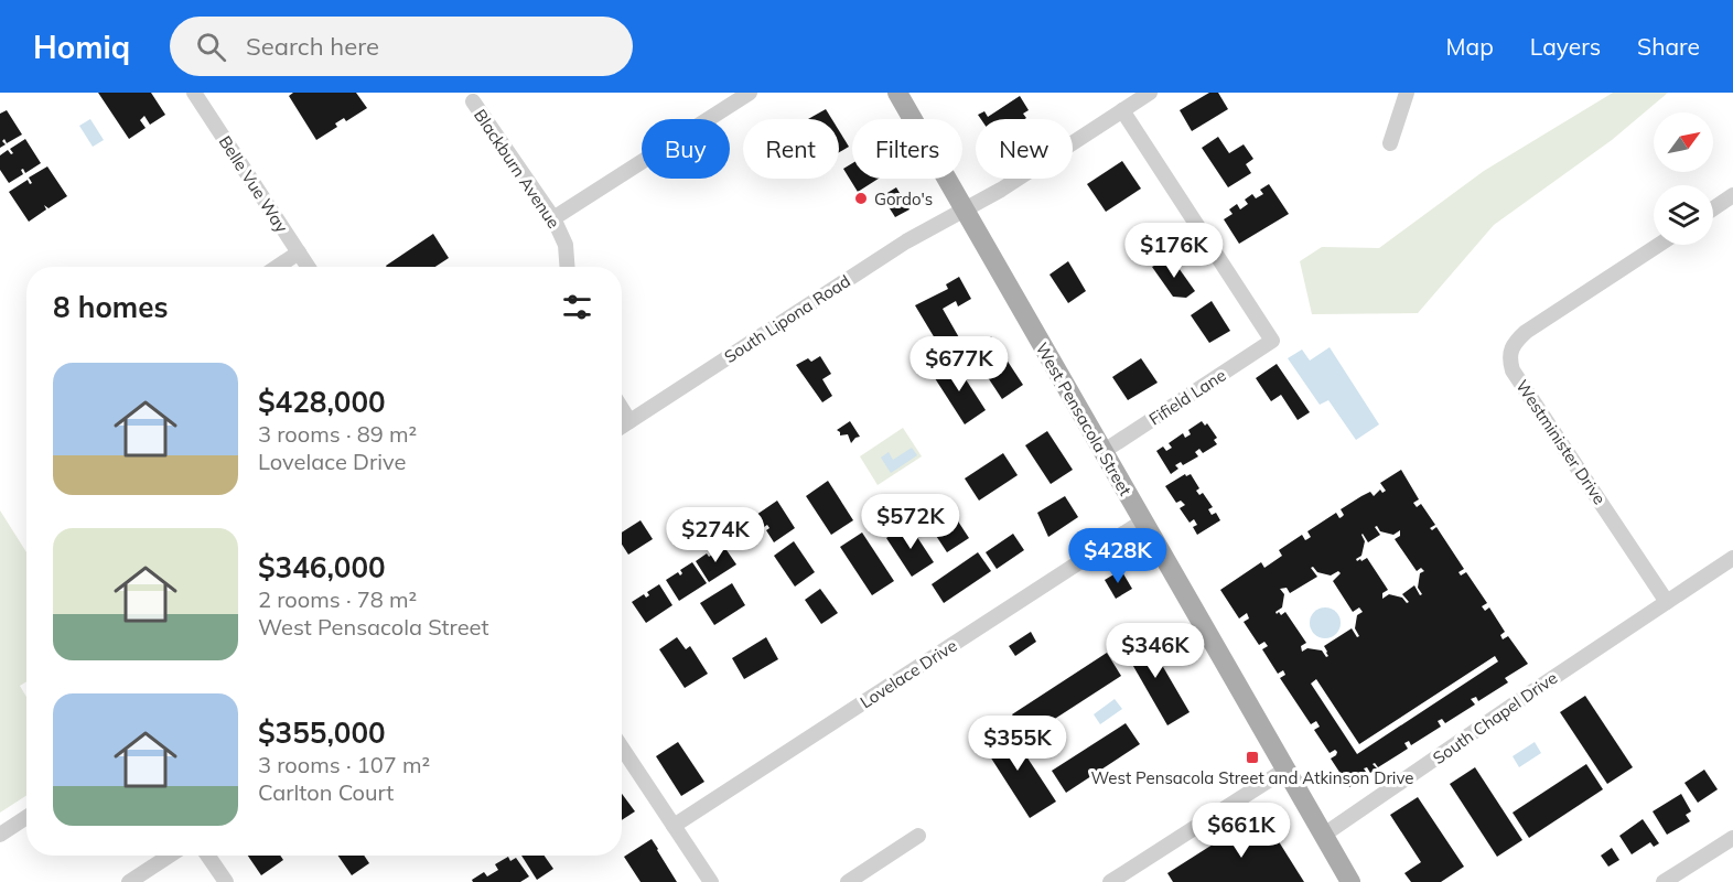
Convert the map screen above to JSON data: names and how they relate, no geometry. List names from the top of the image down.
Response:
{
  "streets": {
    "main road": ["West Pensacola Street"],
    "street": [
      "Blackburn Avenue",
      "Belle Vue Way",
      "South Lipona Road",
      "Fifield Lane",
      "Westminister Drive",
      "Lovelace Drive",
      "South Chapel Drive"
    ]
  },
  "crossings": [
    ["South Lipona Road", "Fifield Lane"],
    ["South Lipona Road", "West Pensacola Street"],
    ["Fifield Lane", "West Pensacola Street"],
    ["West Pensacola Street", "Lovelace Drive"],
    ["West Pensacola Street", "South Chapel Drive"],
    ["Westminister Drive", "South Chapel Drive"]
  ],
  "places": {
    "other": ["Gordo's"],
    "transit": ["West Pensacola Street and Atkinson Drive"]
  },
  "north": "top right",
  "page": {
    "header": "Homiq",
    "search": "Search here",
    "nav": ["Map", "Layers", "Share"],
    "chip": [
      "Buy",
      "Rent",
      "Filters",
      "New"
    ],
    "price": [
      "$176K",
      "$677K",
      "$572K",
      "$274K",
      "$428K",
      "$346K",
      "$355K",
      "$661K"
    ],
    "heading": "8 homes",
    "list": [
      {
        "name": "$428,000",
        "note": "3 rooms · 89 m² · Lovelace Drive"
      },
      {
        "name": "$346,000",
        "note": "2 rooms · 78 m² · West Pensacola Street"
      },
      {
        "name": "$355,000",
        "note": "3 rooms · 107 m² · Carlton Court"
      }
    ]
  }
}
